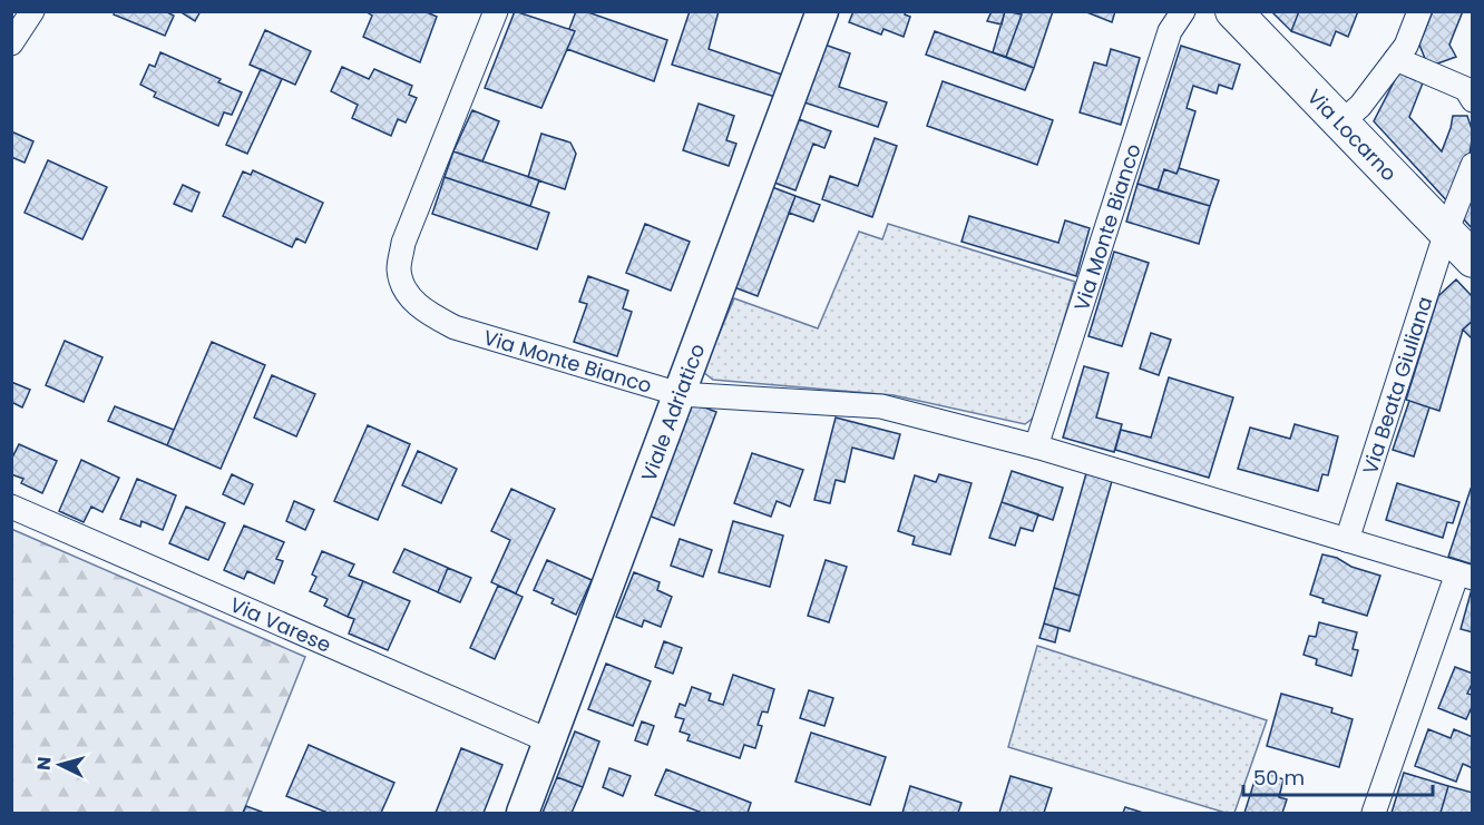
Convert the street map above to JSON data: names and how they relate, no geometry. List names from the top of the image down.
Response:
{
  "streets": {
    "main road": ["Via Locarno"],
    "street": [
      "Via Monte Bianco",
      "Via Beata Giuliana",
      "Viale Adriatico",
      "Via Varese"
    ]
  },
  "crossings": [
    ["Via Locarno", "Via Beata Giuliana"],
    ["Via Monte Bianco", "Via Beata Giuliana"],
    ["Via Monte Bianco", "Viale Adriatico"],
    ["Viale Adriatico", "Via Varese"]
  ],
  "scale_bar": "50 m",
  "north": "left"
}
